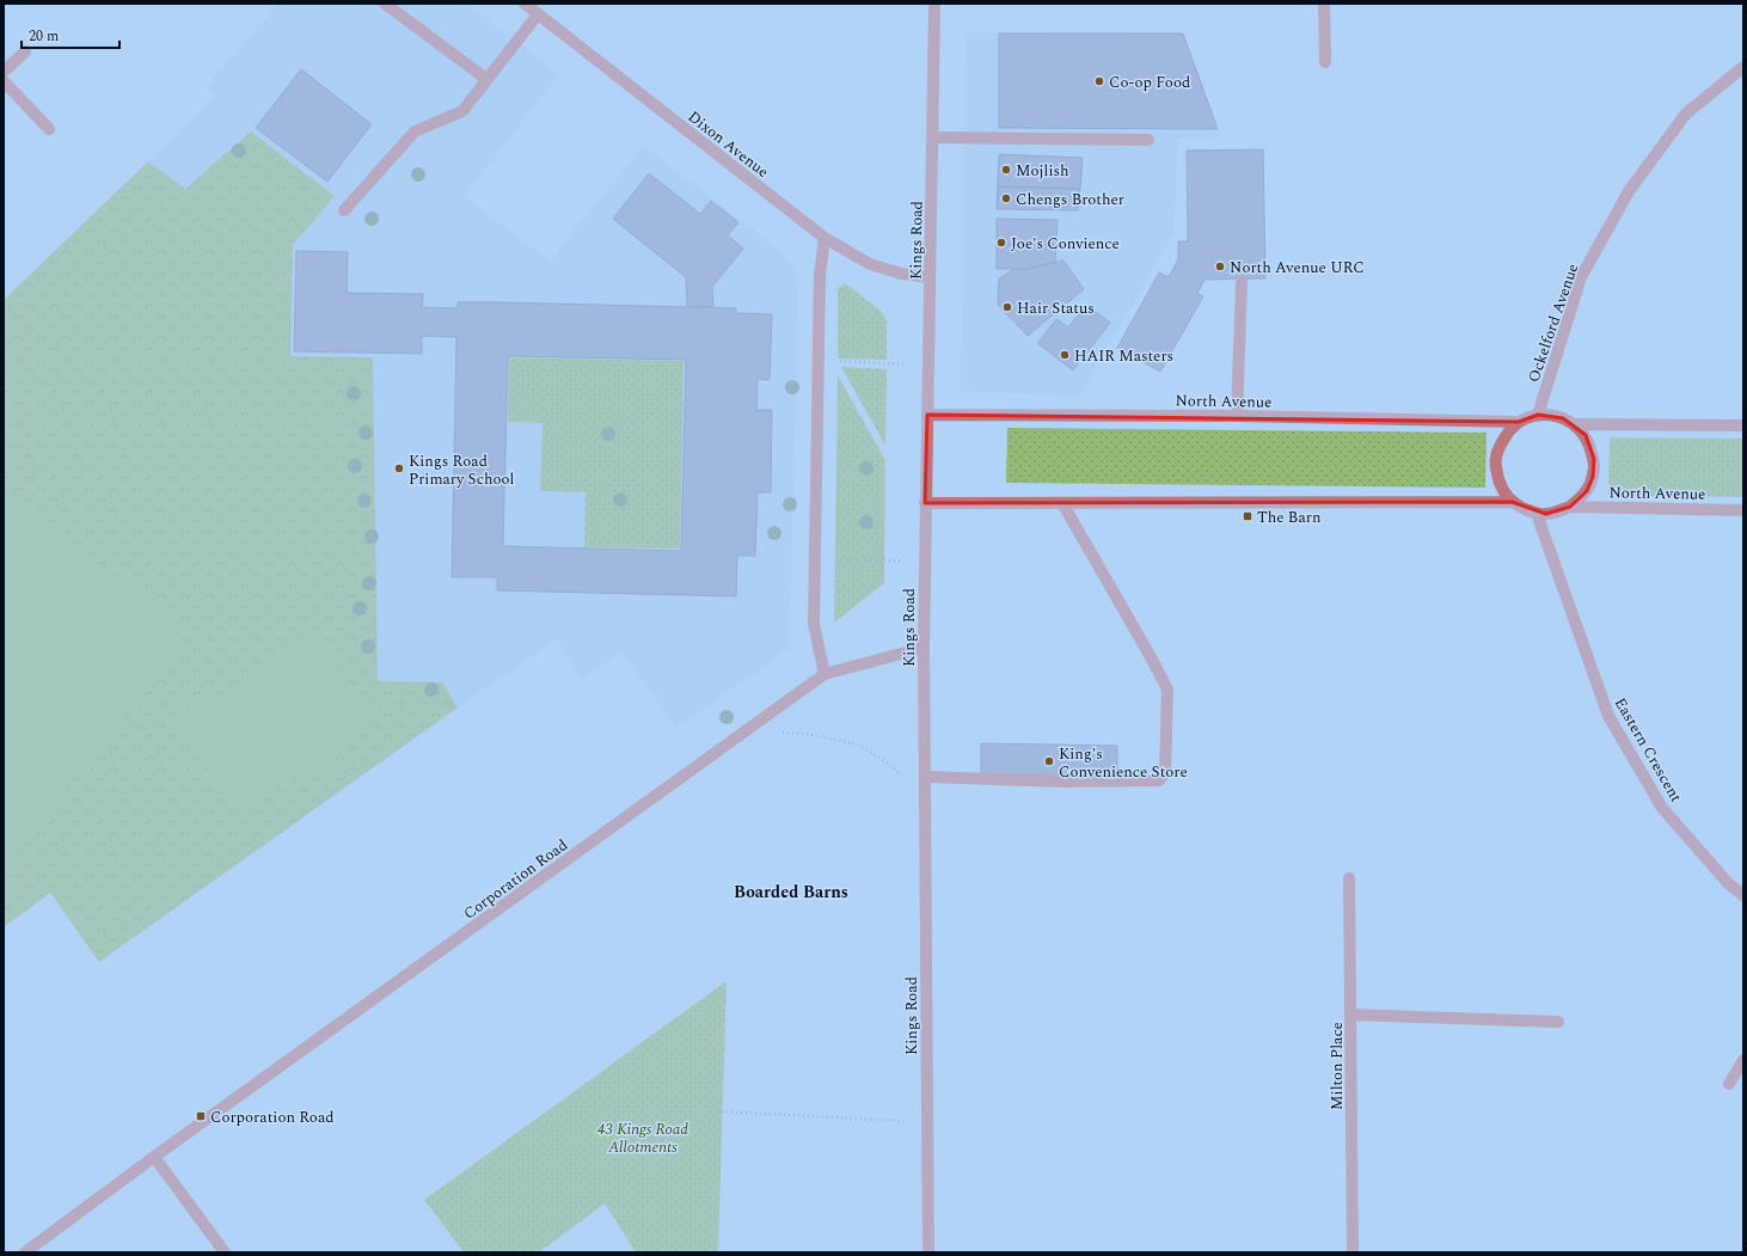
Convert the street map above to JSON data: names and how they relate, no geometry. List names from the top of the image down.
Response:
{
  "streets": {
    "street": [
      "Dixon Avenue",
      "Kings Road",
      "Ockelford Avenue",
      "North Avenue",
      "Eastern Crescent",
      "Corporation Road",
      "Milton Place"
    ]
  },
  "crossings": [
    ["Dixon Avenue", "Kings Road"],
    ["Kings Road", "North Avenue"],
    ["Kings Road", "Corporation Road"],
    ["Ockelford Avenue", "North Avenue"],
    ["Ockelford Avenue", "Eastern Crescent"],
    ["North Avenue", "Eastern Crescent"]
  ],
  "districts": ["Boarded Barns"],
  "parks": ["43 Kings Road Allotments"],
  "places": {
    "other": [
      "Co-op Food",
      "Mojlish",
      "Chengs Brother",
      "Joe's Convience",
      "North Avenue URC",
      "Hair Status",
      "HAIR Masters",
      "Kings Road Primary School",
      "King's Convenience Store"
    ],
    "transit": ["The Barn", "Corporation Road"]
  },
  "scale_bar": "20 m"
}
